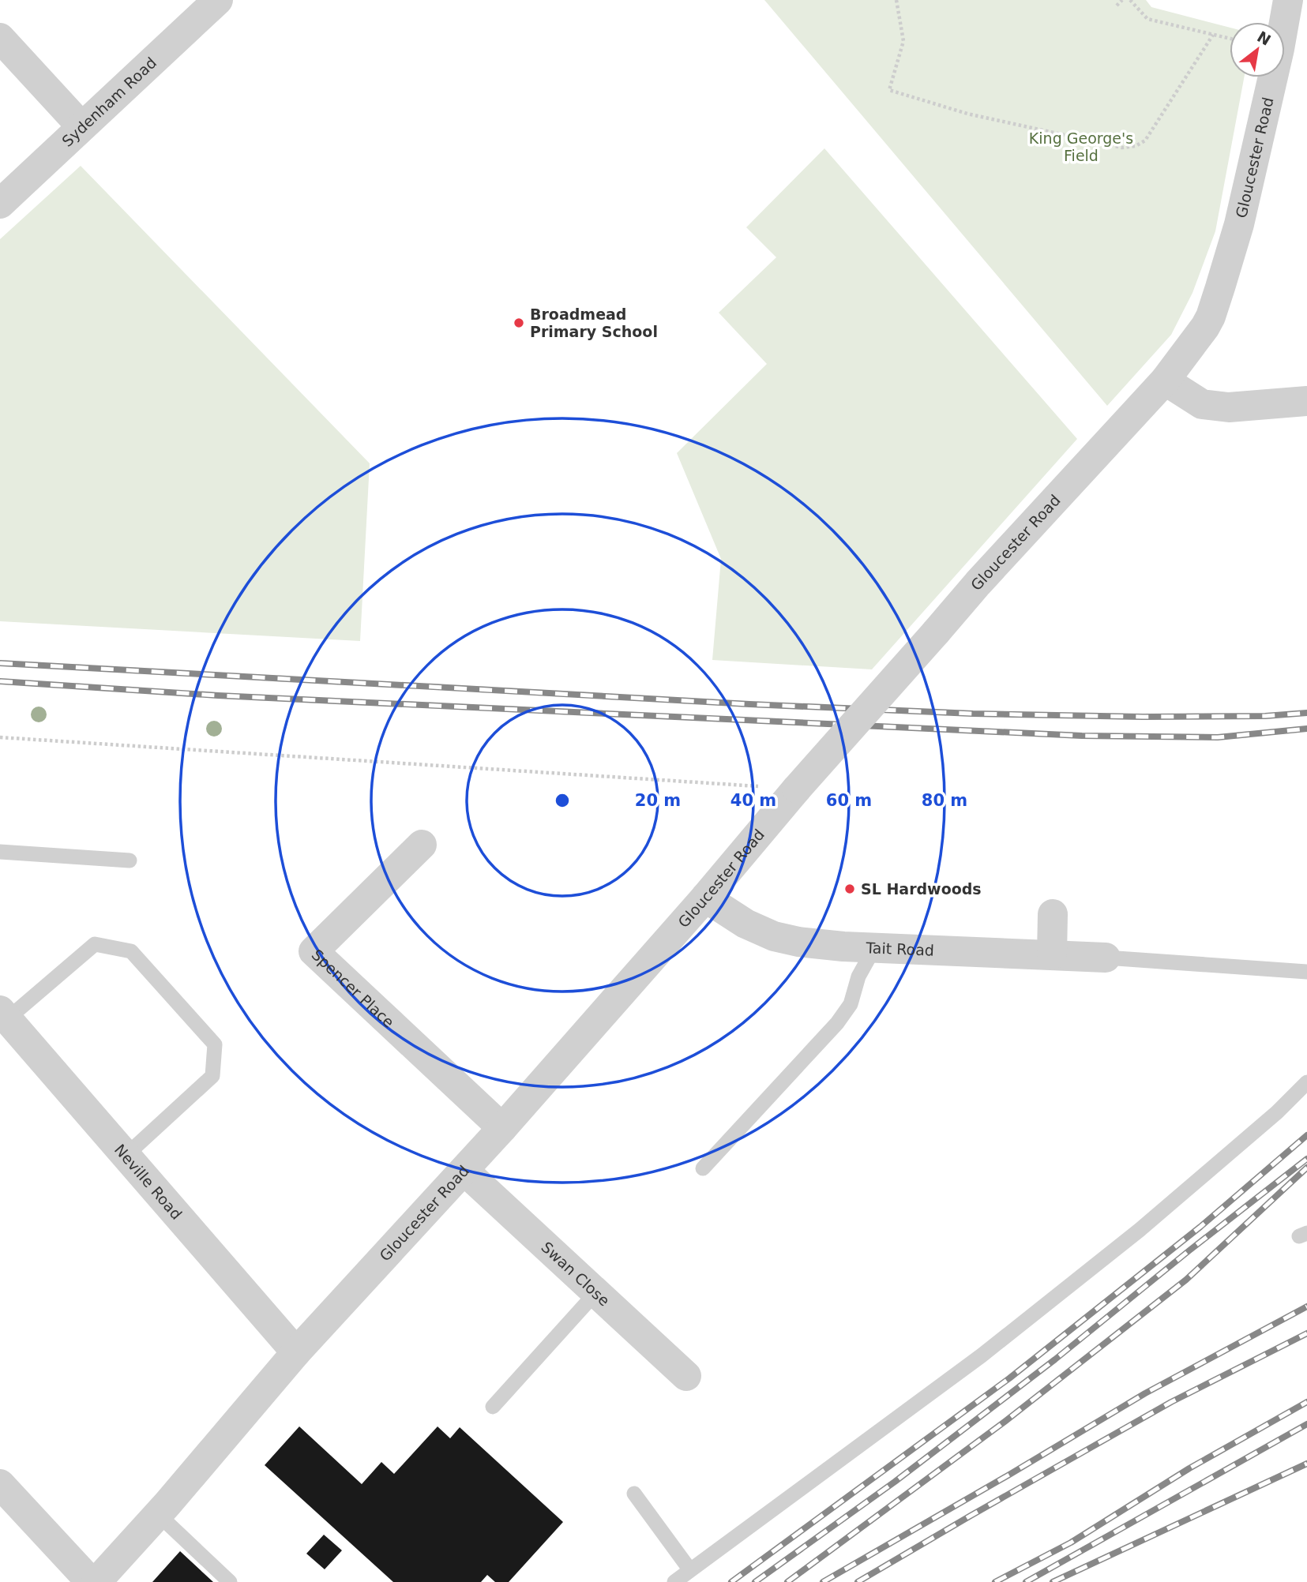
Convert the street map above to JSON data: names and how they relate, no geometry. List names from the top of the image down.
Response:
{
  "streets": {
    "street": [
      "Sydenham Road",
      "Gloucester Road",
      "Tait Road",
      "Spencer Place",
      "Neville Road",
      "Swan Close"
    ]
  },
  "crossings": [
    ["Gloucester Road", "Tait Road"],
    ["Gloucester Road", "Spencer Place"],
    ["Gloucester Road", "Neville Road"],
    ["Gloucester Road", "Swan Close"]
  ],
  "parks": ["King George's Field"],
  "places": ["Broadmead Primary School", "SL Hardwoods"],
  "north": "top right",
  "rings": [
    "20 m",
    "40 m",
    "60 m",
    "80 m"
  ]
}
